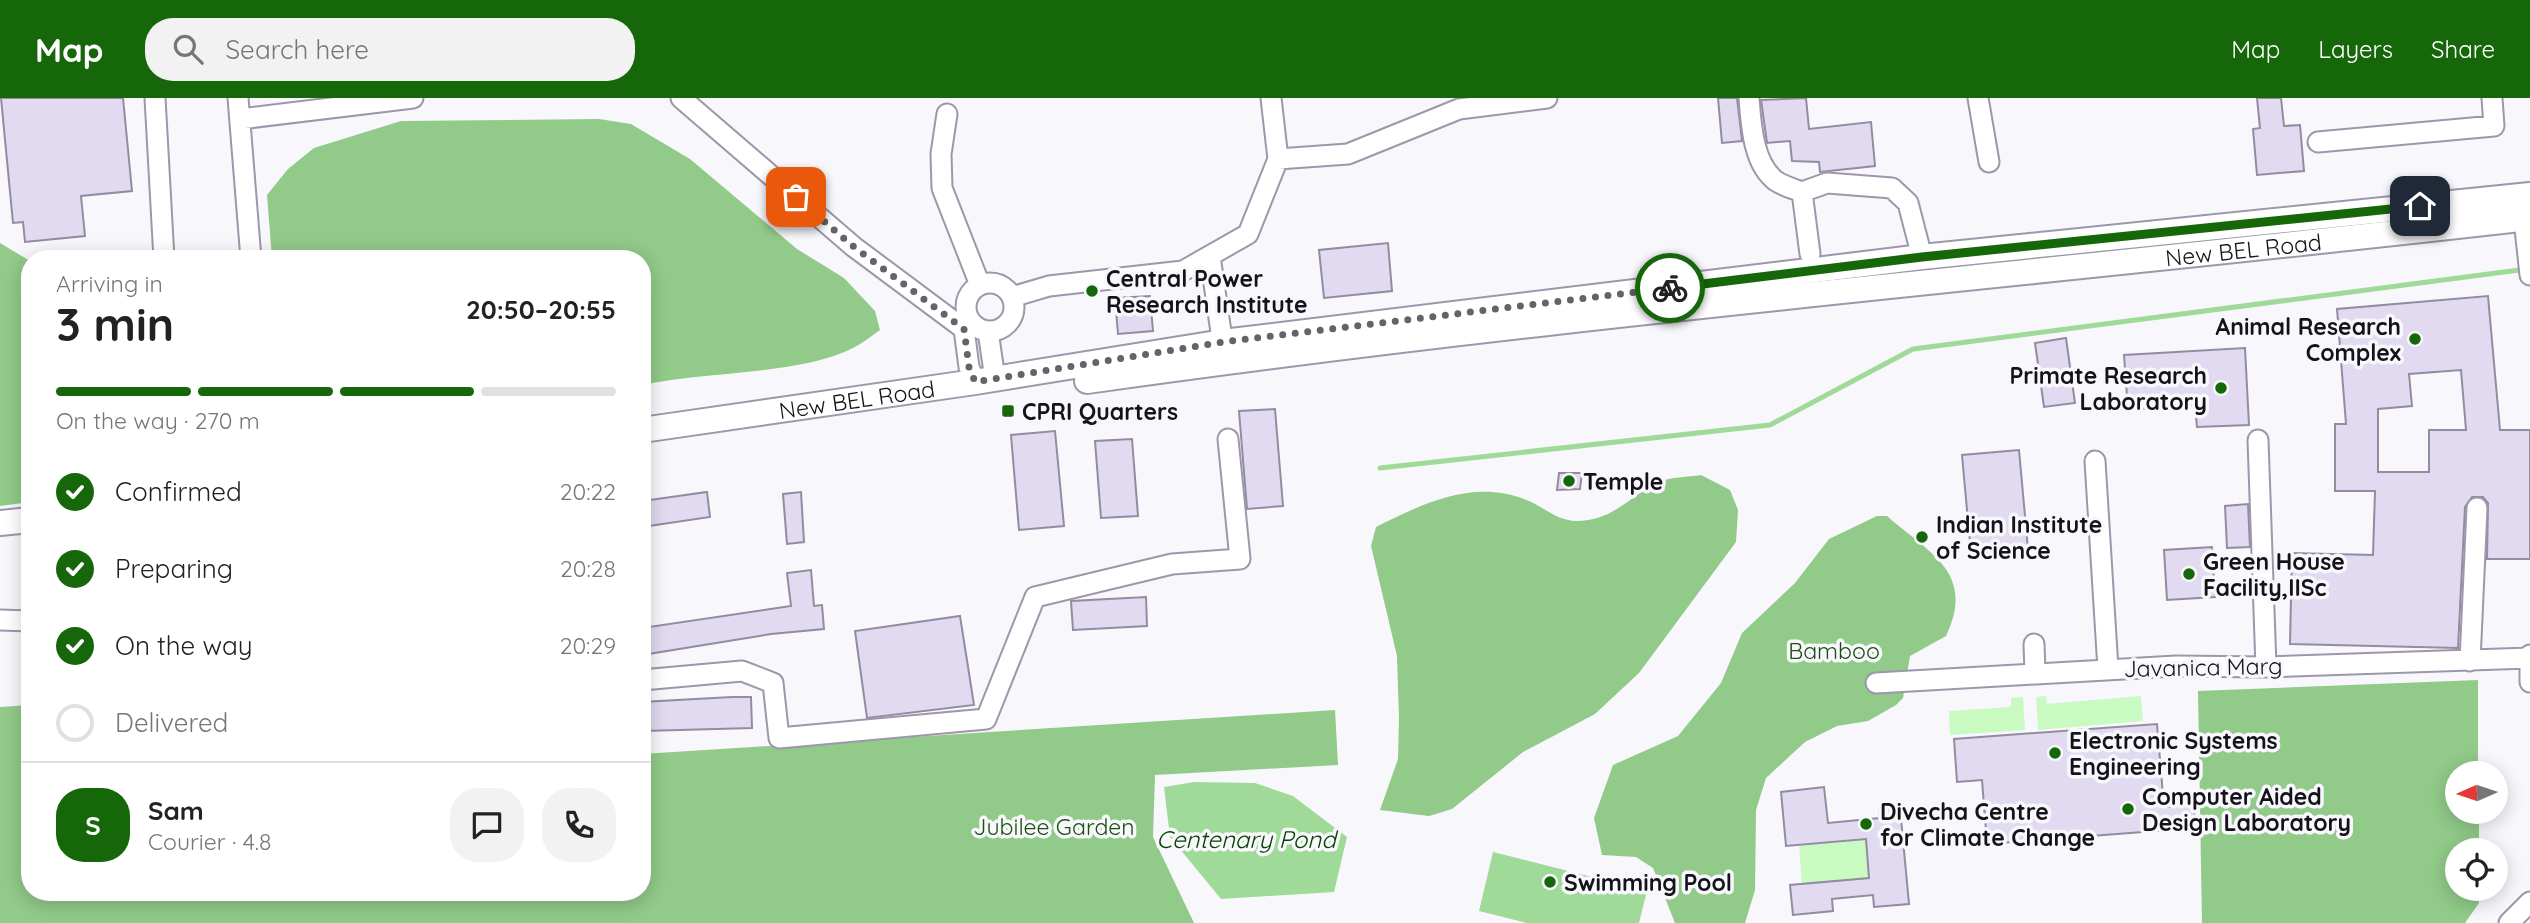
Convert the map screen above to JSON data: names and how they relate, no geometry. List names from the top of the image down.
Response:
{
  "streets": {
    "main road": ["New BEL Road"],
    "street": ["Javanica Marg"]
  },
  "water": ["Centenary Pond"],
  "parks": ["Bamboo", "Jubilee Garden"],
  "places": {
    "other": [
      "Central Power Research Institute",
      "Animal Research Complex",
      "Primate Research Laboratory",
      "Temple",
      "Indian Institute of Science",
      "Green House Facility,IISc",
      "Electronic Systems Engineering",
      "Computer Aided Design Laboratory",
      "Divecha Centre for Climate Change",
      "Swimming Pool"
    ],
    "transit": ["CPRI Quarters"]
  },
  "north": "left",
  "page": {
    "header": "Map",
    "search": "Search here",
    "nav": ["Map", "Layers", "Share"],
    "heading": ["3 min", "Arriving in", "20:50–20:55"],
    "panel": ["Sam", "Courier · 4.8"],
    "bar": "On the way · 270 m",
    "list": [
      ["Confirmed", "20:22"],
      ["Preparing", "20:28"],
      ["On the way", "20:29"],
      "Delivered"
    ],
    "round": "S"
  }
}
